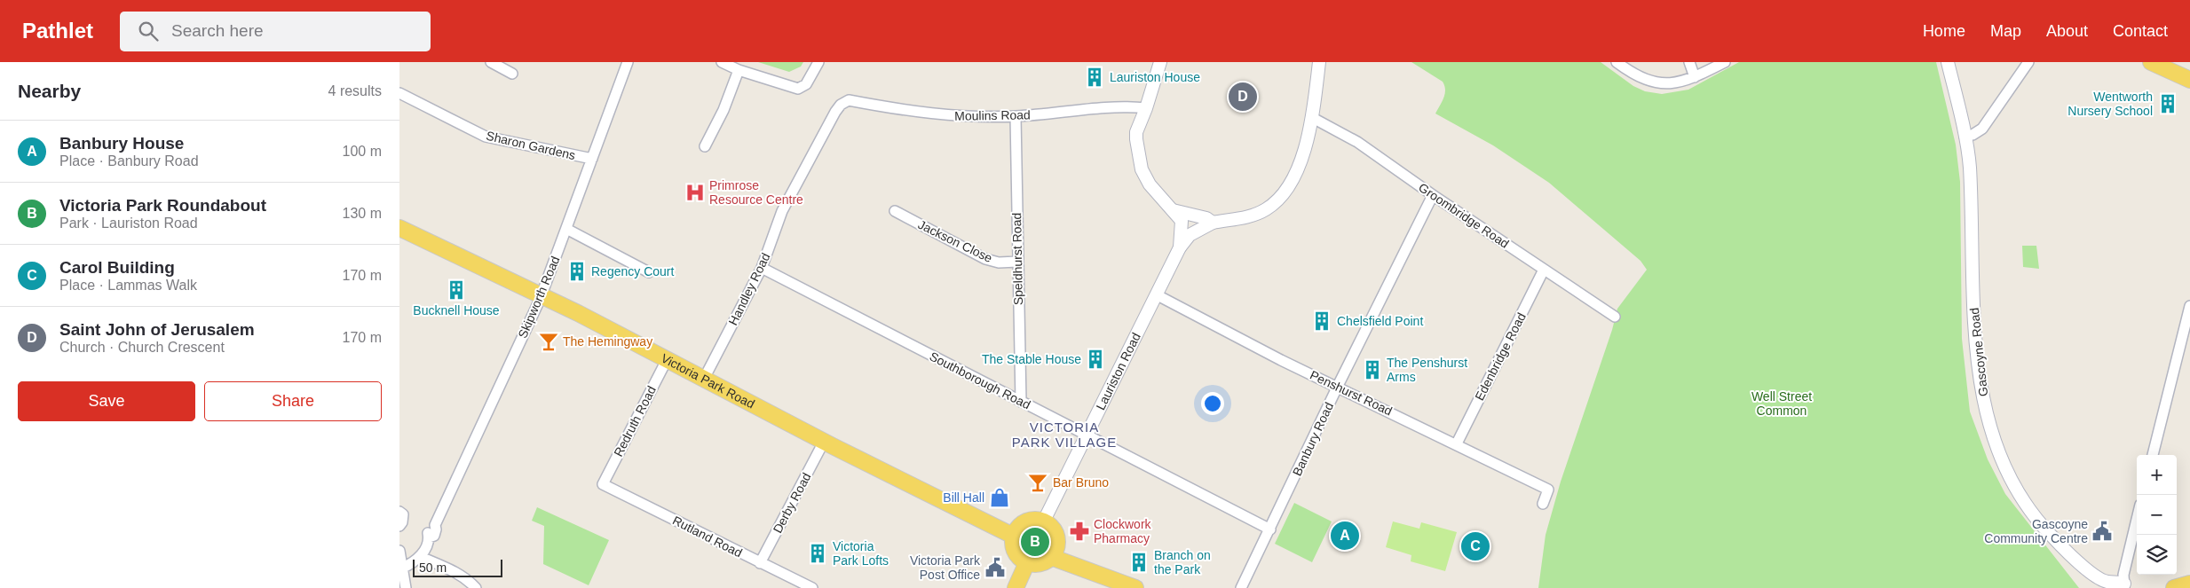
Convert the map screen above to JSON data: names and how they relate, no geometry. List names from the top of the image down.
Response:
{
  "streets": {
    "main road": ["Victoria Park Road"],
    "street": [
      "Moulins Road",
      "Sharon Gardens",
      "Groombridge Road",
      "Jackson Close",
      "Speldhurst Road",
      "Handley Road",
      "Skipworth Road",
      "Gascoyne Road",
      "Edenbridge Road",
      "Lauriston Road",
      "Southborough Road",
      "Penshurst Road",
      "Redruth Road",
      "Banbury Road",
      "Derby Road",
      "Rutland Road"
    ]
  },
  "crossings": [
    ["Moulins Road", "Speldhurst Road"],
    ["Moulins Road", "Handley Road"],
    ["Moulins Road", "Lauriston Road"],
    ["Sharon Gardens", "Skipworth Road"],
    ["Groombridge Road", "Edenbridge Road"],
    ["Groombridge Road", "Banbury Road"],
    ["Jackson Close", "Speldhurst Road"],
    ["Speldhurst Road", "Southborough Road"],
    ["Handley Road", "Victoria Park Road"],
    ["Handley Road", "Southborough Road"],
    ["Skipworth Road", "Victoria Park Road"],
    ["Edenbridge Road", "Penshurst Road"],
    ["Lauriston Road", "Victoria Park Road"],
    ["Lauriston Road", "Southborough Road"],
    ["Lauriston Road", "Penshurst Road"],
    ["Victoria Park Road", "Redruth Road"],
    ["Victoria Park Road", "Derby Road"],
    ["Southborough Road", "Banbury Road"],
    ["Penshurst Road", "Banbury Road"],
    ["Redruth Road", "Rutland Road"],
    ["Derby Road", "Rutland Road"]
  ],
  "districts": ["VICTORIA PARK VILLAGE"],
  "parks": ["Well Street Common"],
  "places": {
    "building": [
      "Lauriston House",
      "Wentworth Nursery School",
      "Regency Court",
      "Bucknell House",
      "Chelsfield Point",
      "The Stable House",
      "The Penshurst Arms",
      "Victoria Park Lofts",
      "Branch on the Park"
    ],
    "hospital": ["Primrose Resource Centre"],
    "bar": ["The Hemingway", "Bar Bruno"],
    "shop": ["Bill Hall"],
    "pharmacy": ["Clockwork Pharmacy"],
    "public building": ["Gascoyne Community Centre", "Victoria Park Post Office"]
  },
  "scale_bar": "50 m",
  "page": {
    "header": "Pathlet",
    "search": "Search here",
    "nav": [
      "Home",
      "Map",
      "About",
      "Contact"
    ],
    "heading": ["Nearby", "4 results"],
    "pins": [
      "D",
      "A",
      "B",
      "C"
    ],
    "list": [
      {
        "mark": "A",
        "name": "Banbury House",
        "note": "Place · Banbury Road",
        "value": "100 m"
      },
      {
        "mark": "B",
        "name": "Victoria Park Roundabout",
        "note": "Park · Lauriston Road",
        "value": "130 m"
      },
      {
        "mark": "C",
        "name": "Carol Building",
        "note": "Place · Lammas Walk",
        "value": "170 m"
      },
      {
        "mark": "D",
        "name": "Saint John of Jerusalem",
        "note": "Church · Church Crescent",
        "value": "170 m"
      }
    ],
    "buttons": ["Save", "Share"],
    "map_buttons": ["+", "−"],
    "scale": "50 m"
  }
}
